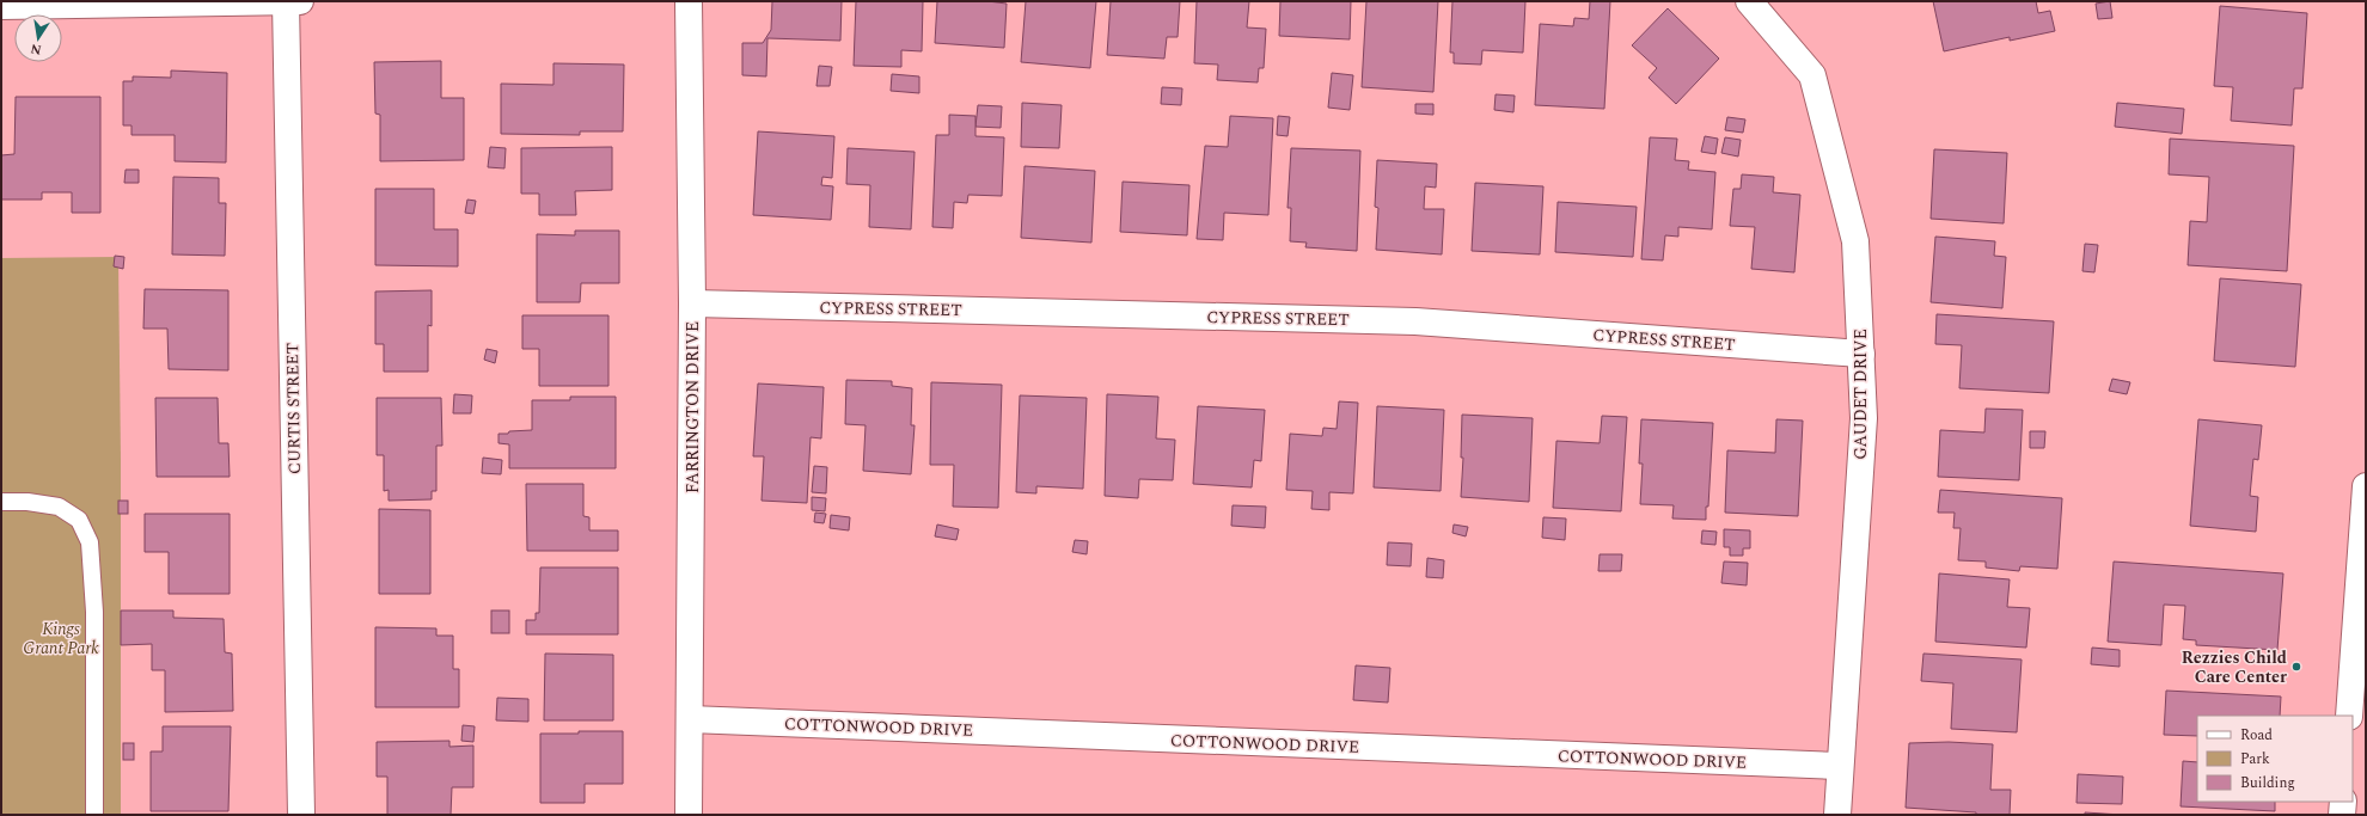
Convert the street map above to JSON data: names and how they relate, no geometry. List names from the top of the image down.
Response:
{
  "streets": {
    "street": [
      "CYPRESS STREET",
      "GAUDET DRIVE",
      "FARRINGTON DRIVE",
      "CURTIS STREET",
      "COTTONWOOD DRIVE"
    ]
  },
  "crossings": [
    ["CYPRESS STREET", "GAUDET DRIVE"],
    ["CYPRESS STREET", "FARRINGTON DRIVE"],
    ["GAUDET DRIVE", "COTTONWOOD DRIVE"],
    ["FARRINGTON DRIVE", "COTTONWOOD DRIVE"]
  ],
  "parks": ["Kings Grant Park"],
  "places": ["Rezzies Child Care Center"],
  "legend": ["Road", "Park", "Building"],
  "north": "bottom"
}
